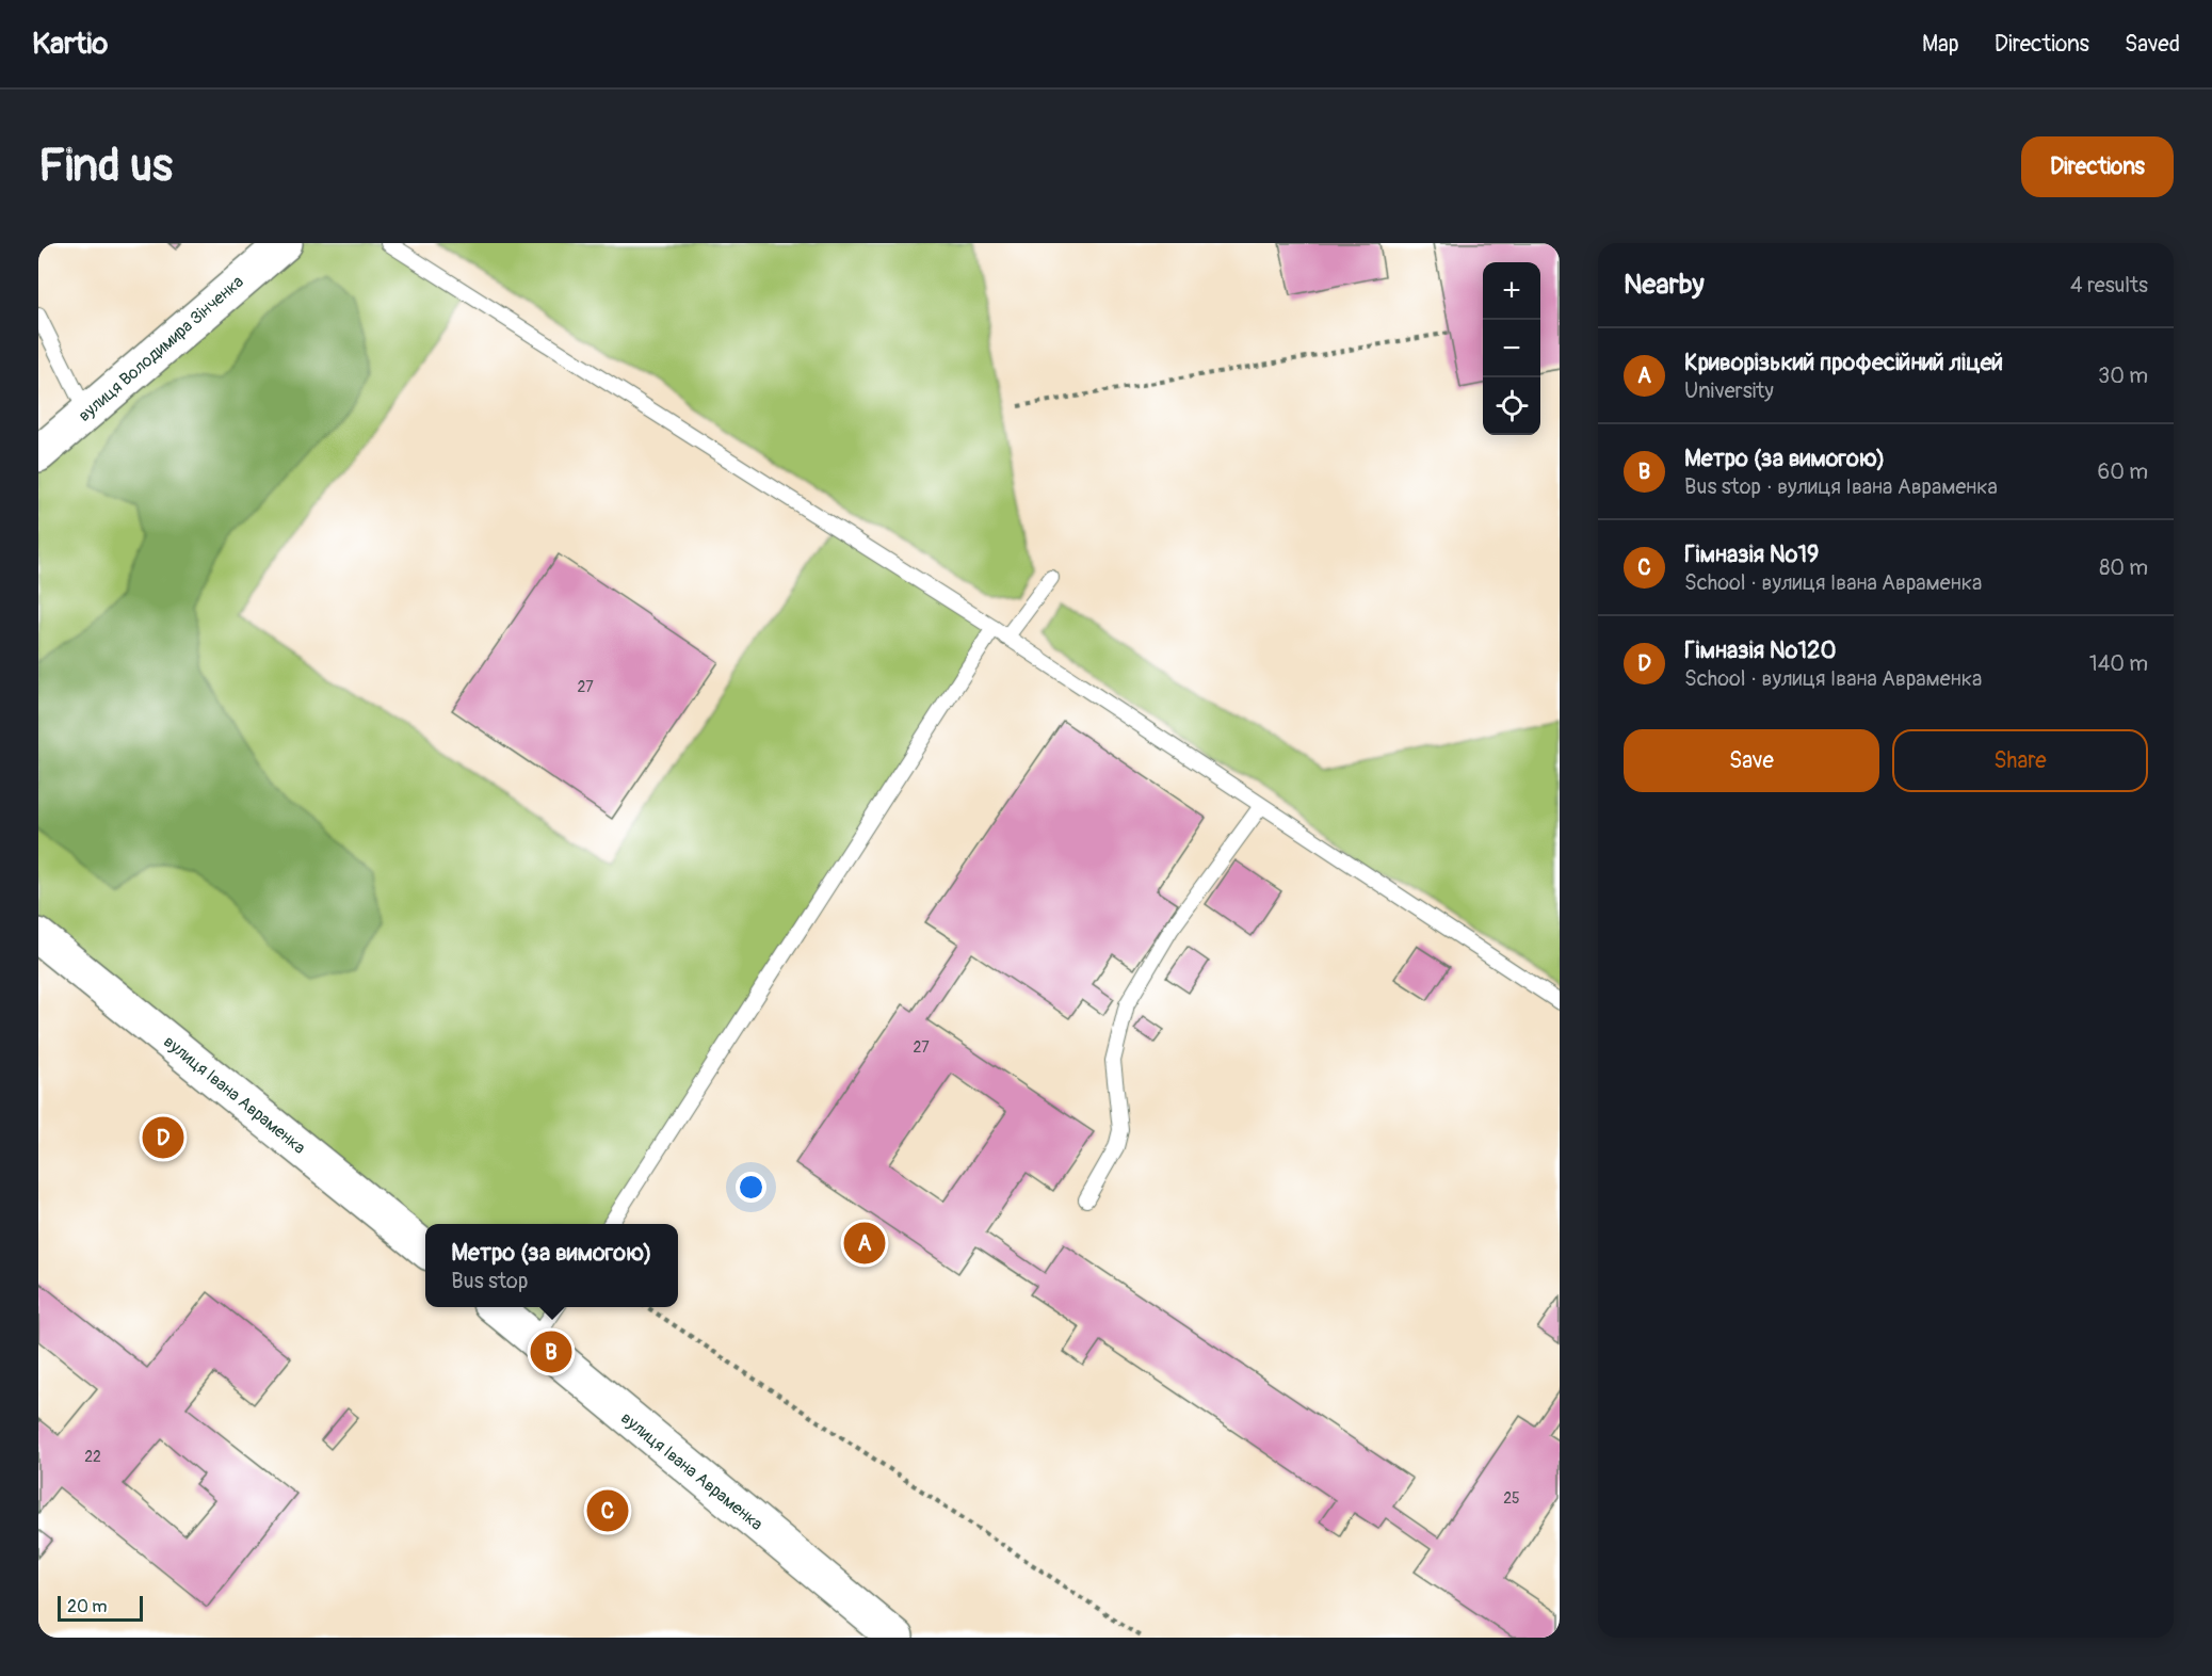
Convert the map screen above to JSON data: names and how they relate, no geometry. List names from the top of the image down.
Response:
{
  "streets": {
    "street": ["вулиця Володимира Зінченка", "вулиця Івана Авраменка"]
  },
  "house_numbers": [
    "27",
    "27",
    "22",
    "25"
  ],
  "scale_bar": "20 m",
  "page": {
    "header": "Kartio",
    "nav": ["Map", "Directions", "Saved"],
    "buttons": [
      "Directions",
      ["Save", "Share"]
    ],
    "title": "Find us",
    "heading": ["Nearby", "4 results"],
    "map_buttons": ["+", "−"],
    "list": [
      {
        "mark": "A",
        "name": "Криворізький професійний ліцей",
        "note": "University",
        "value": "30 m"
      },
      {
        "mark": "B",
        "name": "Метро (за вимогою)",
        "note": "Bus stop · вулиця Івана Авраменка",
        "value": "60 m"
      },
      {
        "mark": "C",
        "name": "Гімназія №19",
        "note": "School · вулиця Івана Авраменка",
        "value": "80 m"
      },
      {
        "mark": "D",
        "name": "Гімназія №120",
        "note": "School · вулиця Івана Авраменка",
        "value": "140 m"
      }
    ],
    "pins": [
      "D",
      "A",
      "B",
      "C"
    ],
    "popup": ["Метро (за вимогою)", "Bus stop"],
    "scale": "20 m"
  }
}
